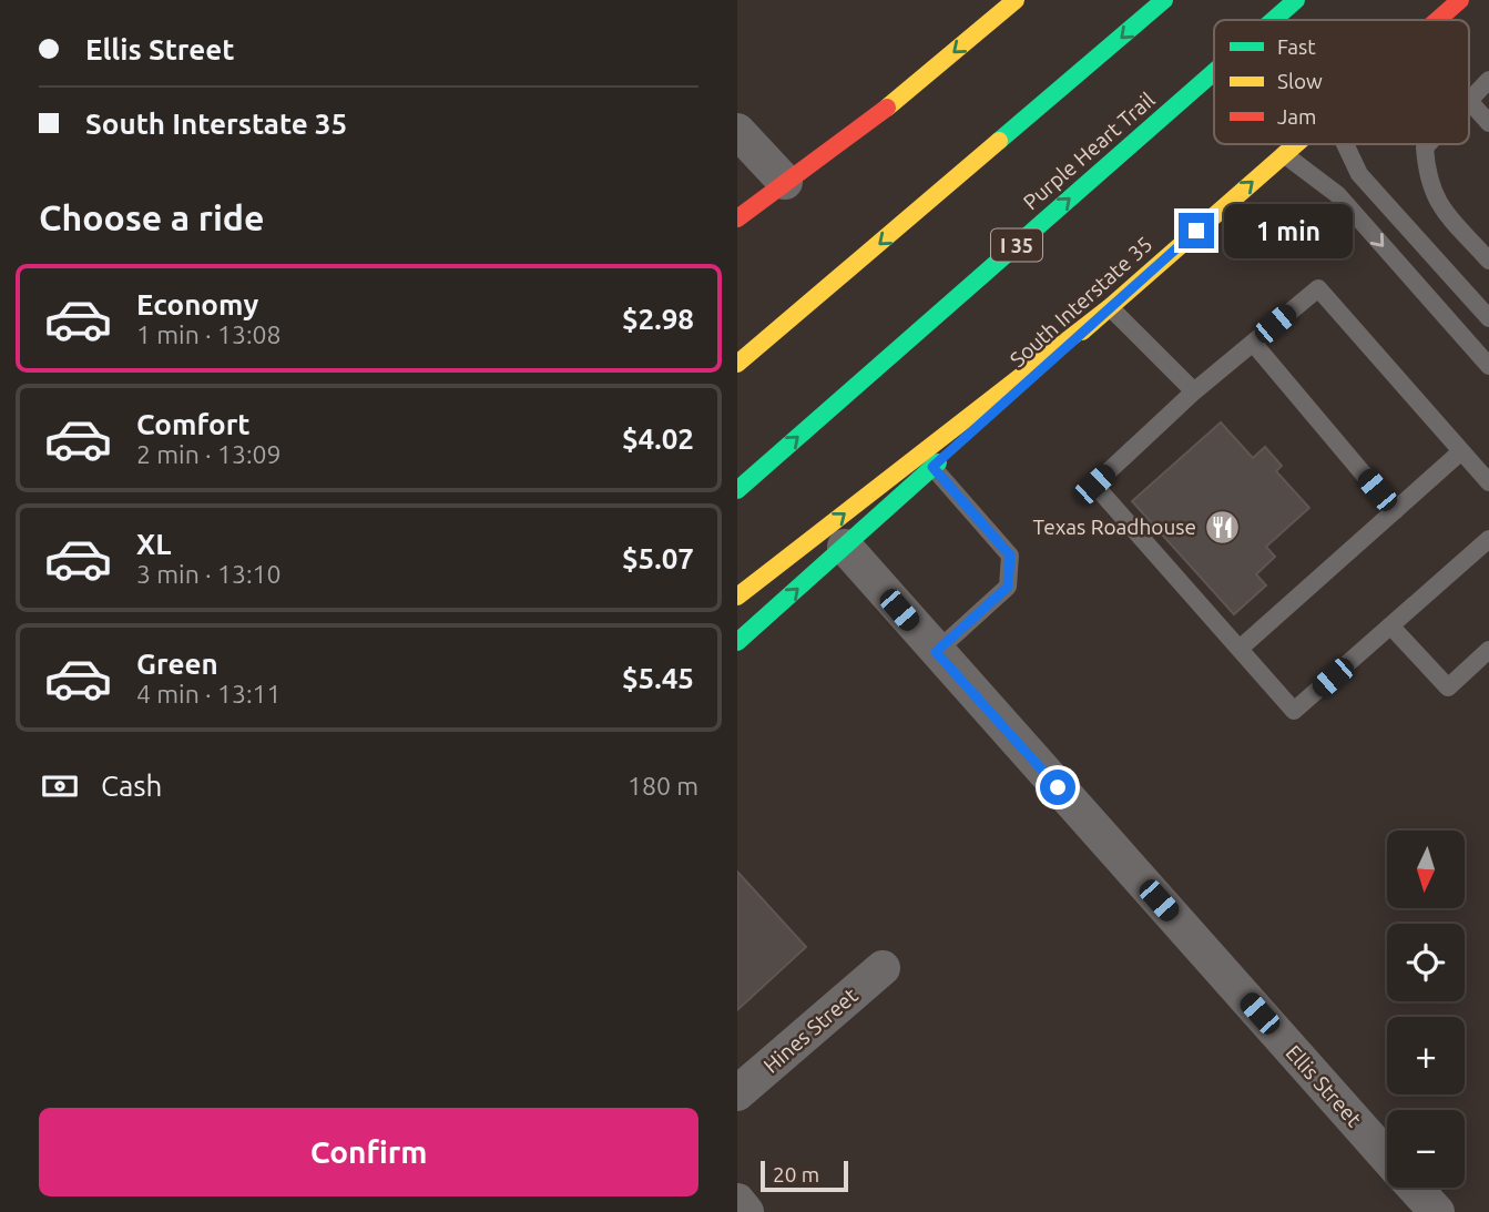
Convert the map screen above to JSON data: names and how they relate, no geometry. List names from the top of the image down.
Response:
{
  "streets": {
    "main road": ["Purple Heart Trail", "I 35", "South Interstate 35"],
    "street": ["Hines Street", "Ellis Street"]
  },
  "crossings": [
    ["South Interstate 35", "Ellis Street"]
  ],
  "places": {
    "restaurant": ["Texas Roadhouse"]
  },
  "legend": ["Fast", "Slow", "Jam"],
  "scale_bar": "20 m",
  "north": "bottom",
  "page": {
    "banner": ["Ellis Street", "South Interstate 35"],
    "heading": "Choose a ride",
    "bubble": "1 min",
    "list": [
      {
        "name": "Economy",
        "note": "1 min · 13:08",
        "value": "$2.98"
      },
      {
        "name": "Comfort",
        "note": "2 min · 13:09",
        "value": "$4.02"
      },
      {
        "name": "XL",
        "note": "3 min · 13:10",
        "value": "$5.07"
      },
      {
        "name": "Green",
        "note": "4 min · 13:11",
        "value": "$5.45"
      }
    ],
    "pay": ["Cash", "180 m"],
    "map_buttons": ["+", "−"],
    "buttons": "Confirm",
    "scale": "20 m"
  }
}
